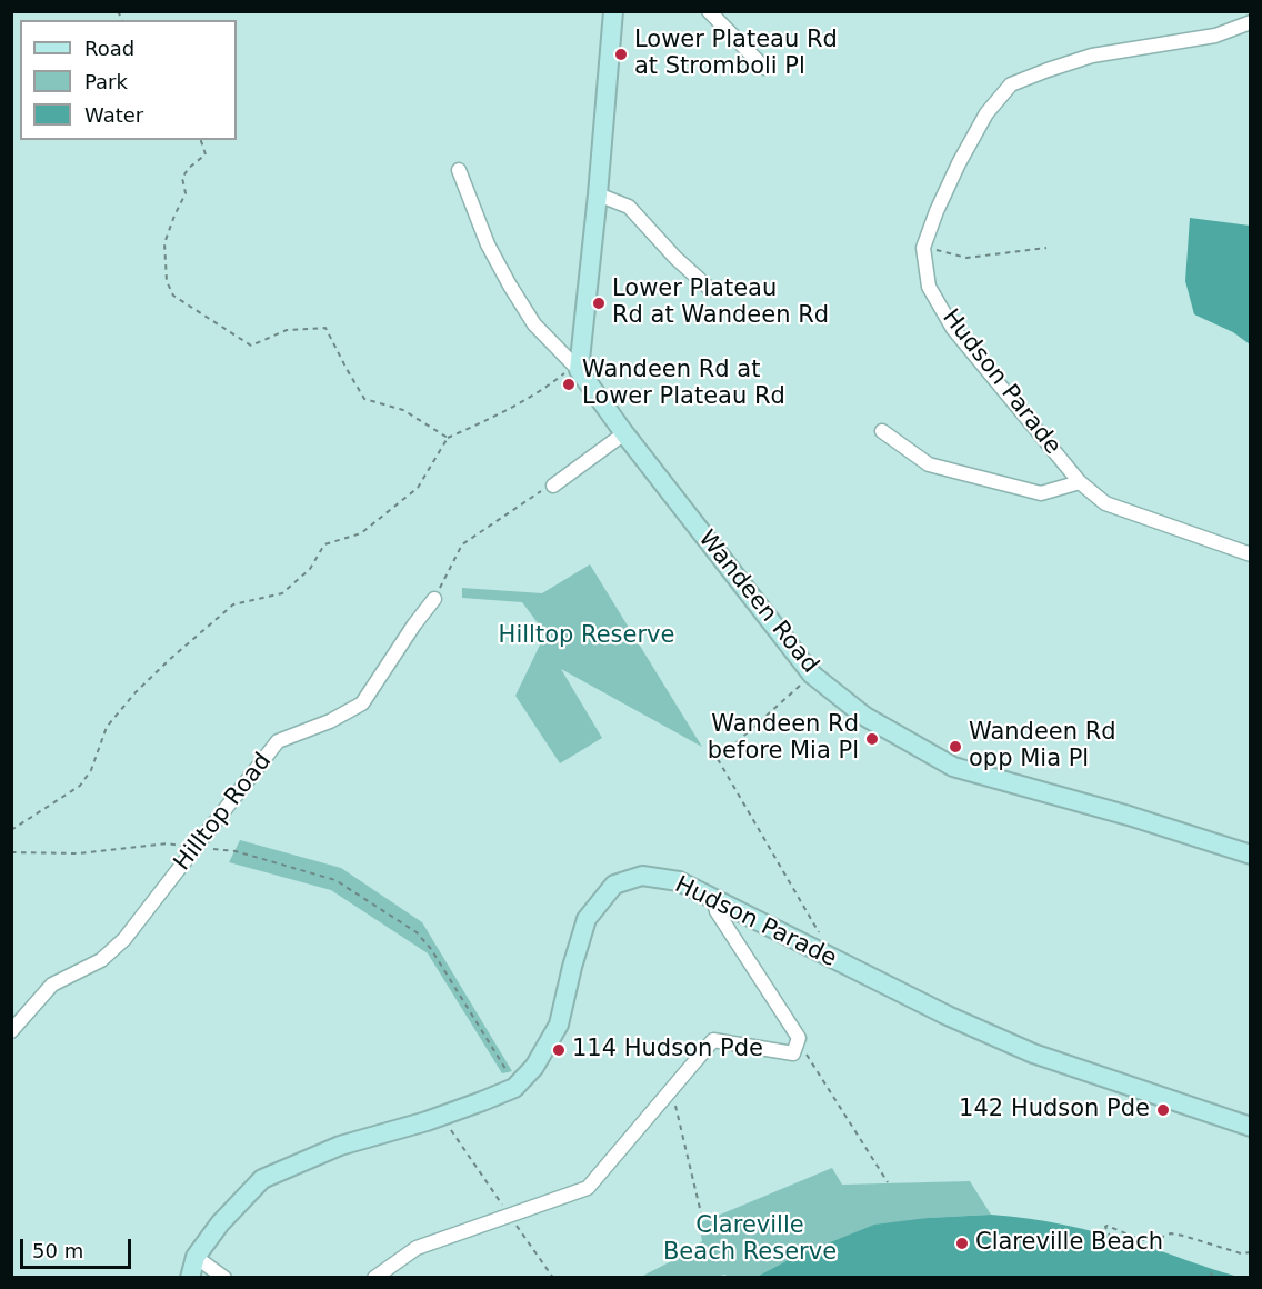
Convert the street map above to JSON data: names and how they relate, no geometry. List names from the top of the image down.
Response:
{
  "streets": {
    "street": ["Hudson Parade", "Wandeen Road", "Hilltop Road"]
  },
  "parks": ["Hilltop Reserve", "Clareville Beach Reserve"],
  "places": [
    "Lower Plateau Rd at Stromboli Pl",
    "Lower Plateau Rd at Wandeen Rd",
    "Wandeen Rd at Lower Plateau Rd",
    "Wandeen Rd before Mia Pl",
    "Wandeen Rd opp Mia Pl",
    "114 Hudson Pde",
    "142 Hudson Pde",
    "Clareville Beach"
  ],
  "legend": ["Road", "Park", "Water"],
  "scale_bar": "50 m"
}
